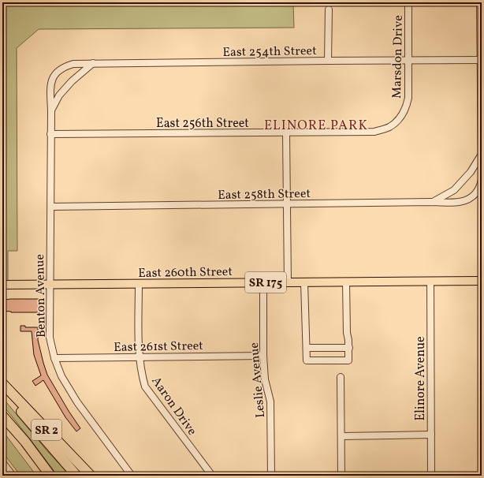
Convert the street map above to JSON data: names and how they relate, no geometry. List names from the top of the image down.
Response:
{
  "streets": {
    "highway": ["SR 2"],
    "main road": ["East 260th Street", "SR 175"],
    "street": [
      "East 254th Street",
      "Marsdon Drive",
      "East 256th Street",
      "East 258th Street",
      "Benton Avenue",
      "East 261st Street",
      "Elinore Avenue",
      "Leslie Avenue",
      "Aaron Drive"
    ]
  },
  "crossings": [
    ["East 254th Street", "Marsdon Drive"],
    ["East 254th Street", "Benton Avenue"],
    ["Marsdon Drive", "East 256th Street"],
    ["East 256th Street", "Benton Avenue"],
    ["East 258th Street", "Benton Avenue"],
    ["East 260th Street", "Benton Avenue"],
    ["East 260th Street", "Elinore Avenue"],
    ["East 260th Street", "Leslie Avenue"],
    ["East 260th Street", "Aaron Drive"],
    ["Benton Avenue", "East 261st Street"],
    ["East 261st Street", "Leslie Avenue"],
    ["East 261st Street", "Aaron Drive"]
  ],
  "districts": ["ELINORE PARK"]
}
